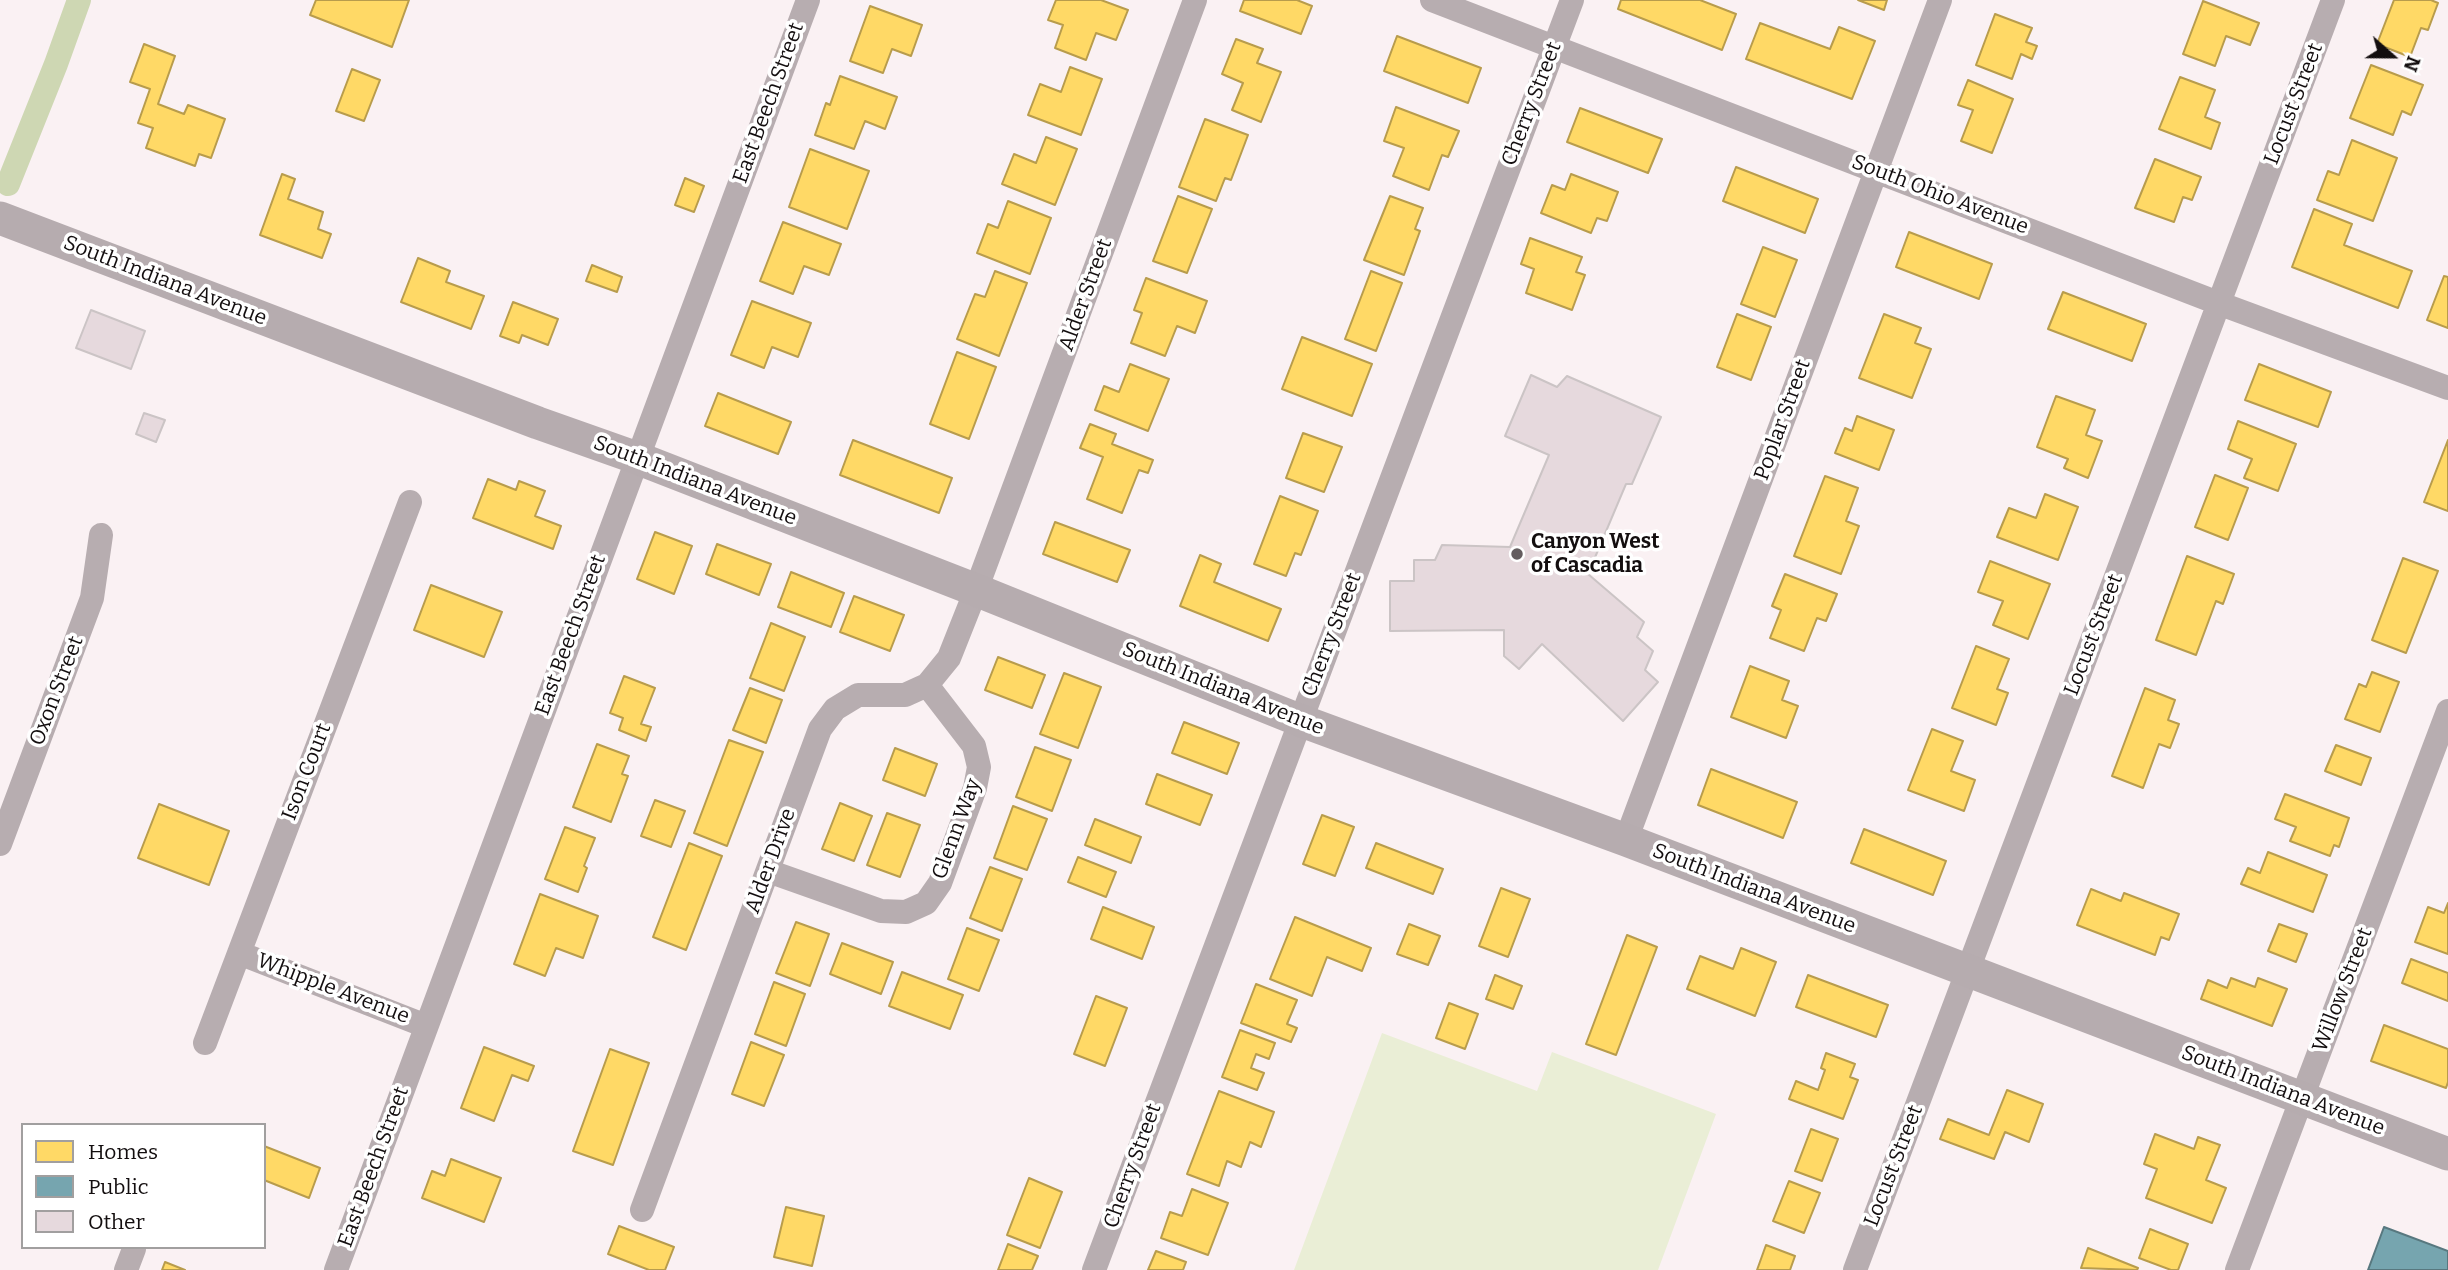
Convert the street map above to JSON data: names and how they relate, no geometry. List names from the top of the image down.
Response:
{
  "streets": {
    "main road": ["South Indiana Avenue"],
    "street": [
      "East Beech Street",
      "Cherry Street",
      "Locust Street",
      "South Ohio Avenue",
      "Alder Street",
      "Poplar Street",
      "Oxon Street",
      "Ison Court",
      "Glenn Way",
      "Alder Drive",
      "Whipple Avenue",
      "Willow Street"
    ]
  },
  "crossings": [
    ["East Beech Street", "South Indiana Avenue"],
    ["East Beech Street", "Whipple Avenue"],
    ["Cherry Street", "South Ohio Avenue"],
    ["Cherry Street", "South Indiana Avenue"],
    ["Locust Street", "South Ohio Avenue"],
    ["Locust Street", "South Indiana Avenue"],
    ["South Ohio Avenue", "Poplar Street"],
    ["South Indiana Avenue", "Alder Street"],
    ["South Indiana Avenue", "Poplar Street"],
    ["South Indiana Avenue", "Willow Street"],
    ["Ison Court", "Whipple Avenue"],
    ["Glenn Way", "Alder Drive"]
  ],
  "places": ["Canyon West of Cascadia"],
  "legend": ["Homes", "Public", "Other"],
  "north": "right"
}
